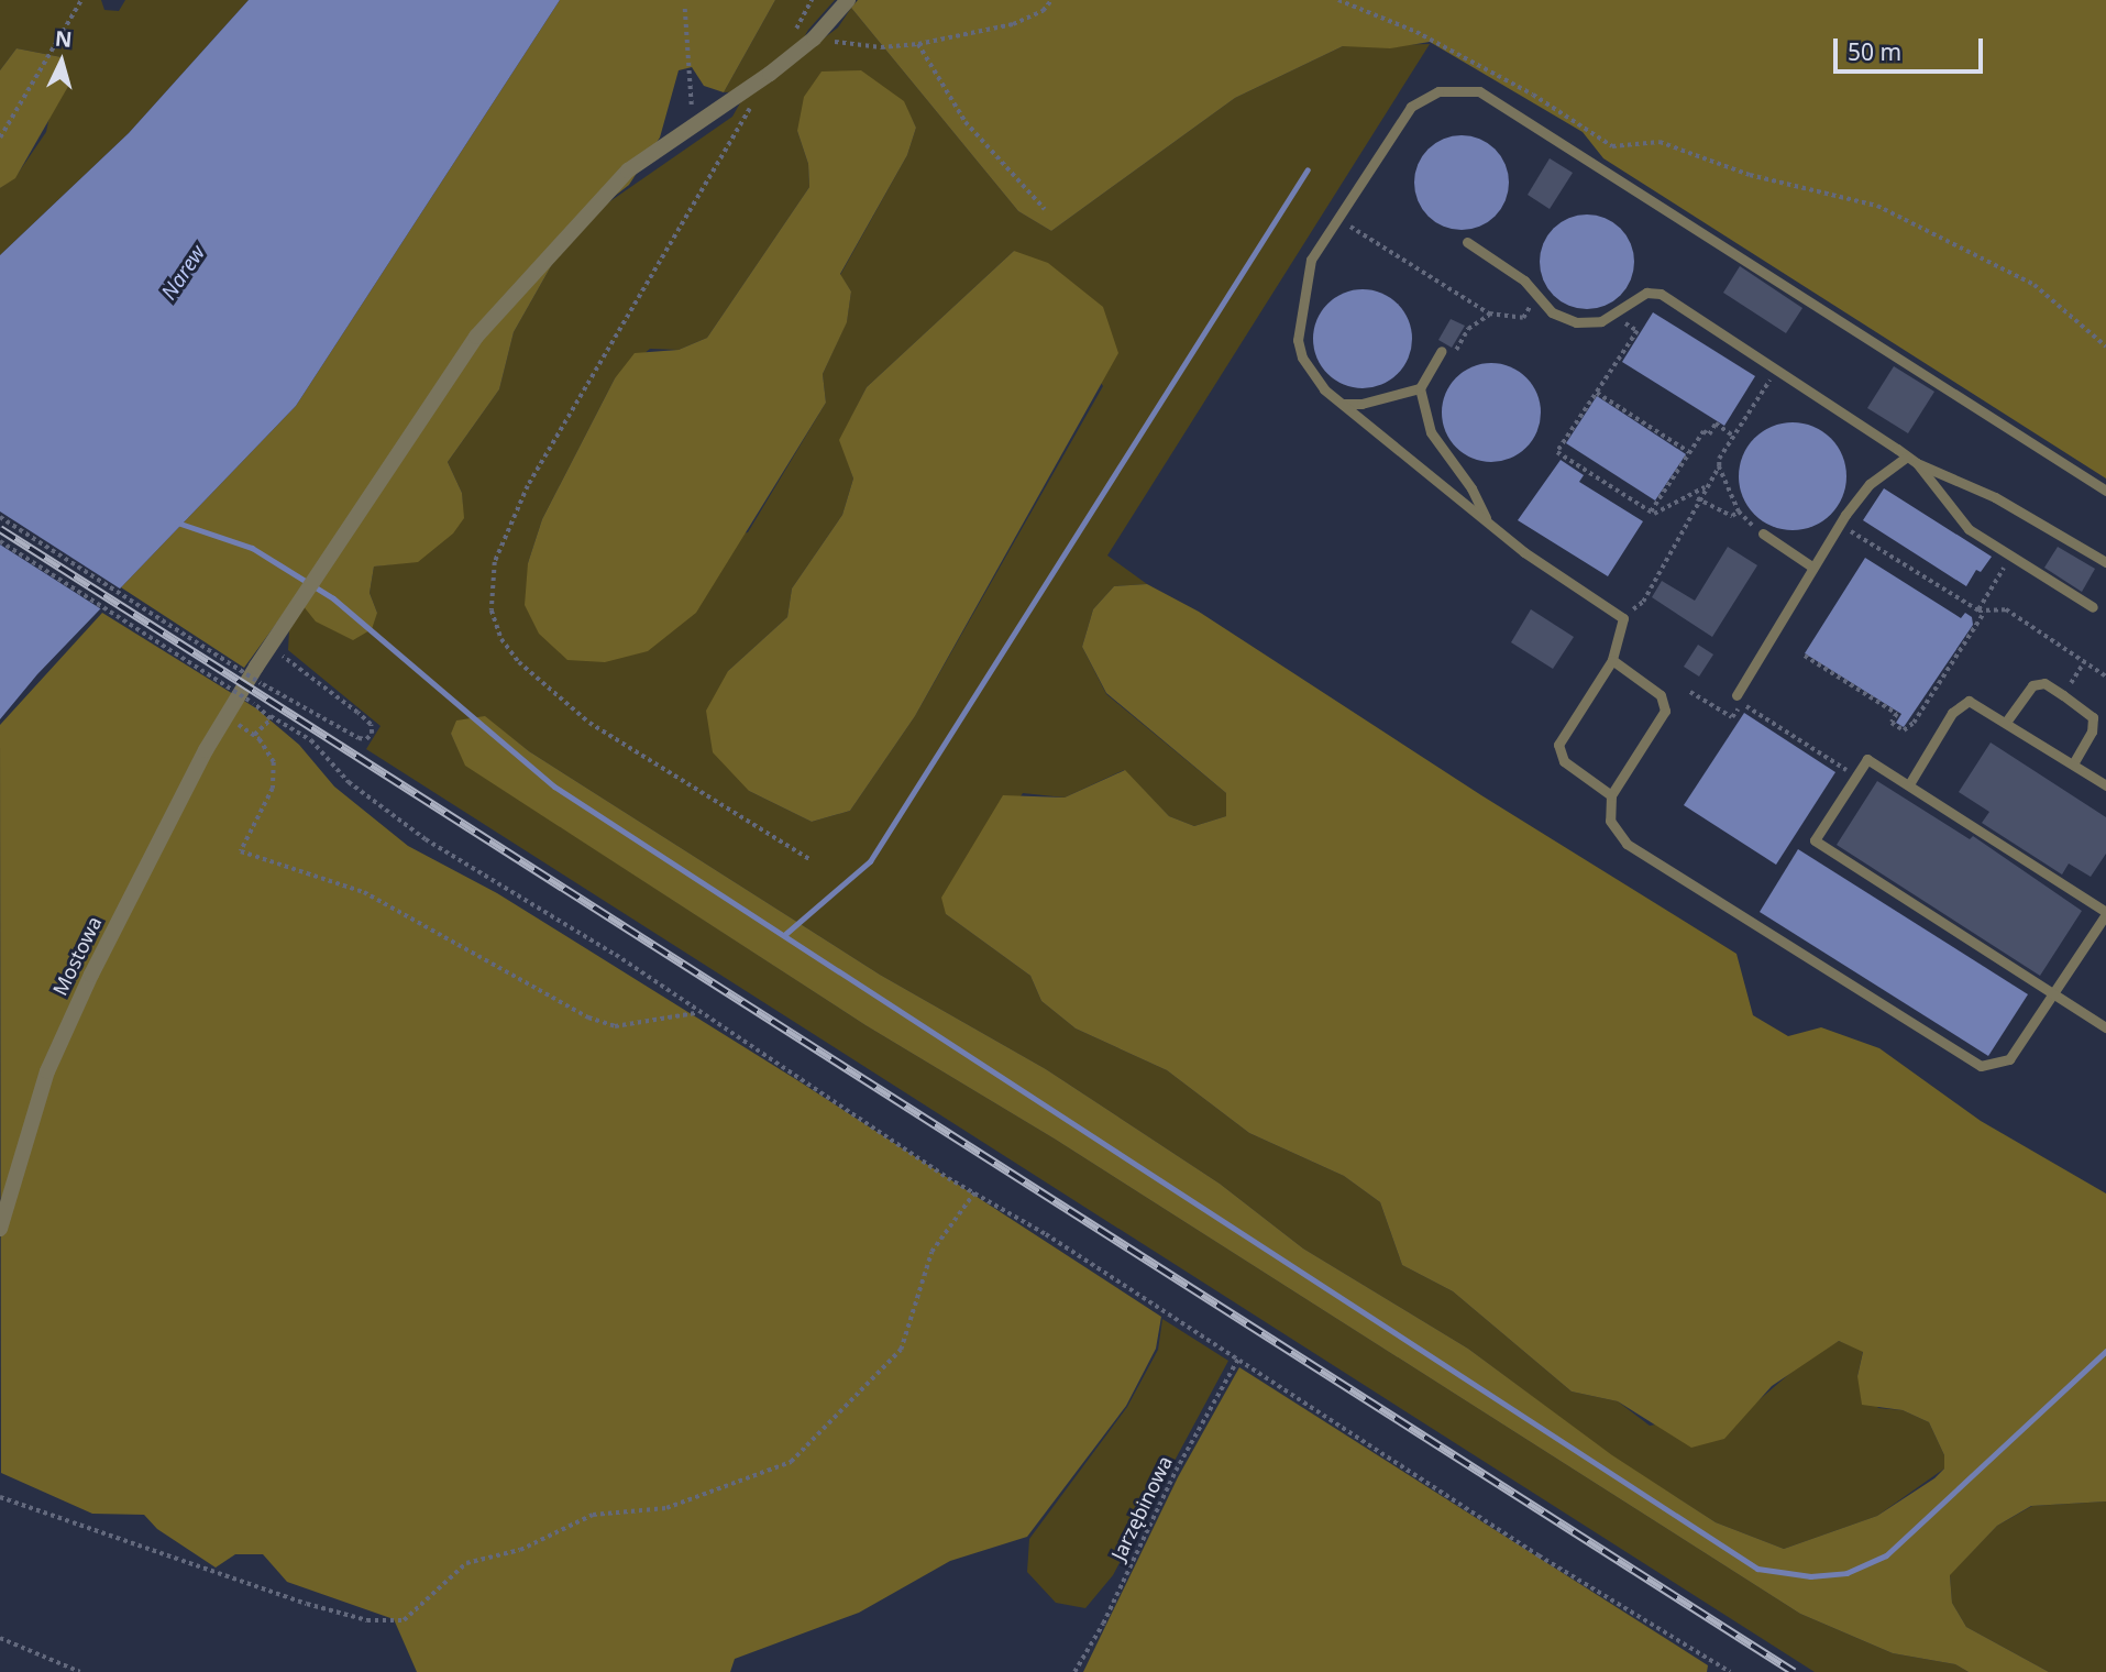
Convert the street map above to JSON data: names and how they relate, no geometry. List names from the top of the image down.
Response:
{
  "streets": {
    "street": ["Mostowa"],
    "path": ["Jarzębinowa"]
  },
  "water": ["Narew"],
  "scale_bar": "50 m",
  "north": "top"
}
